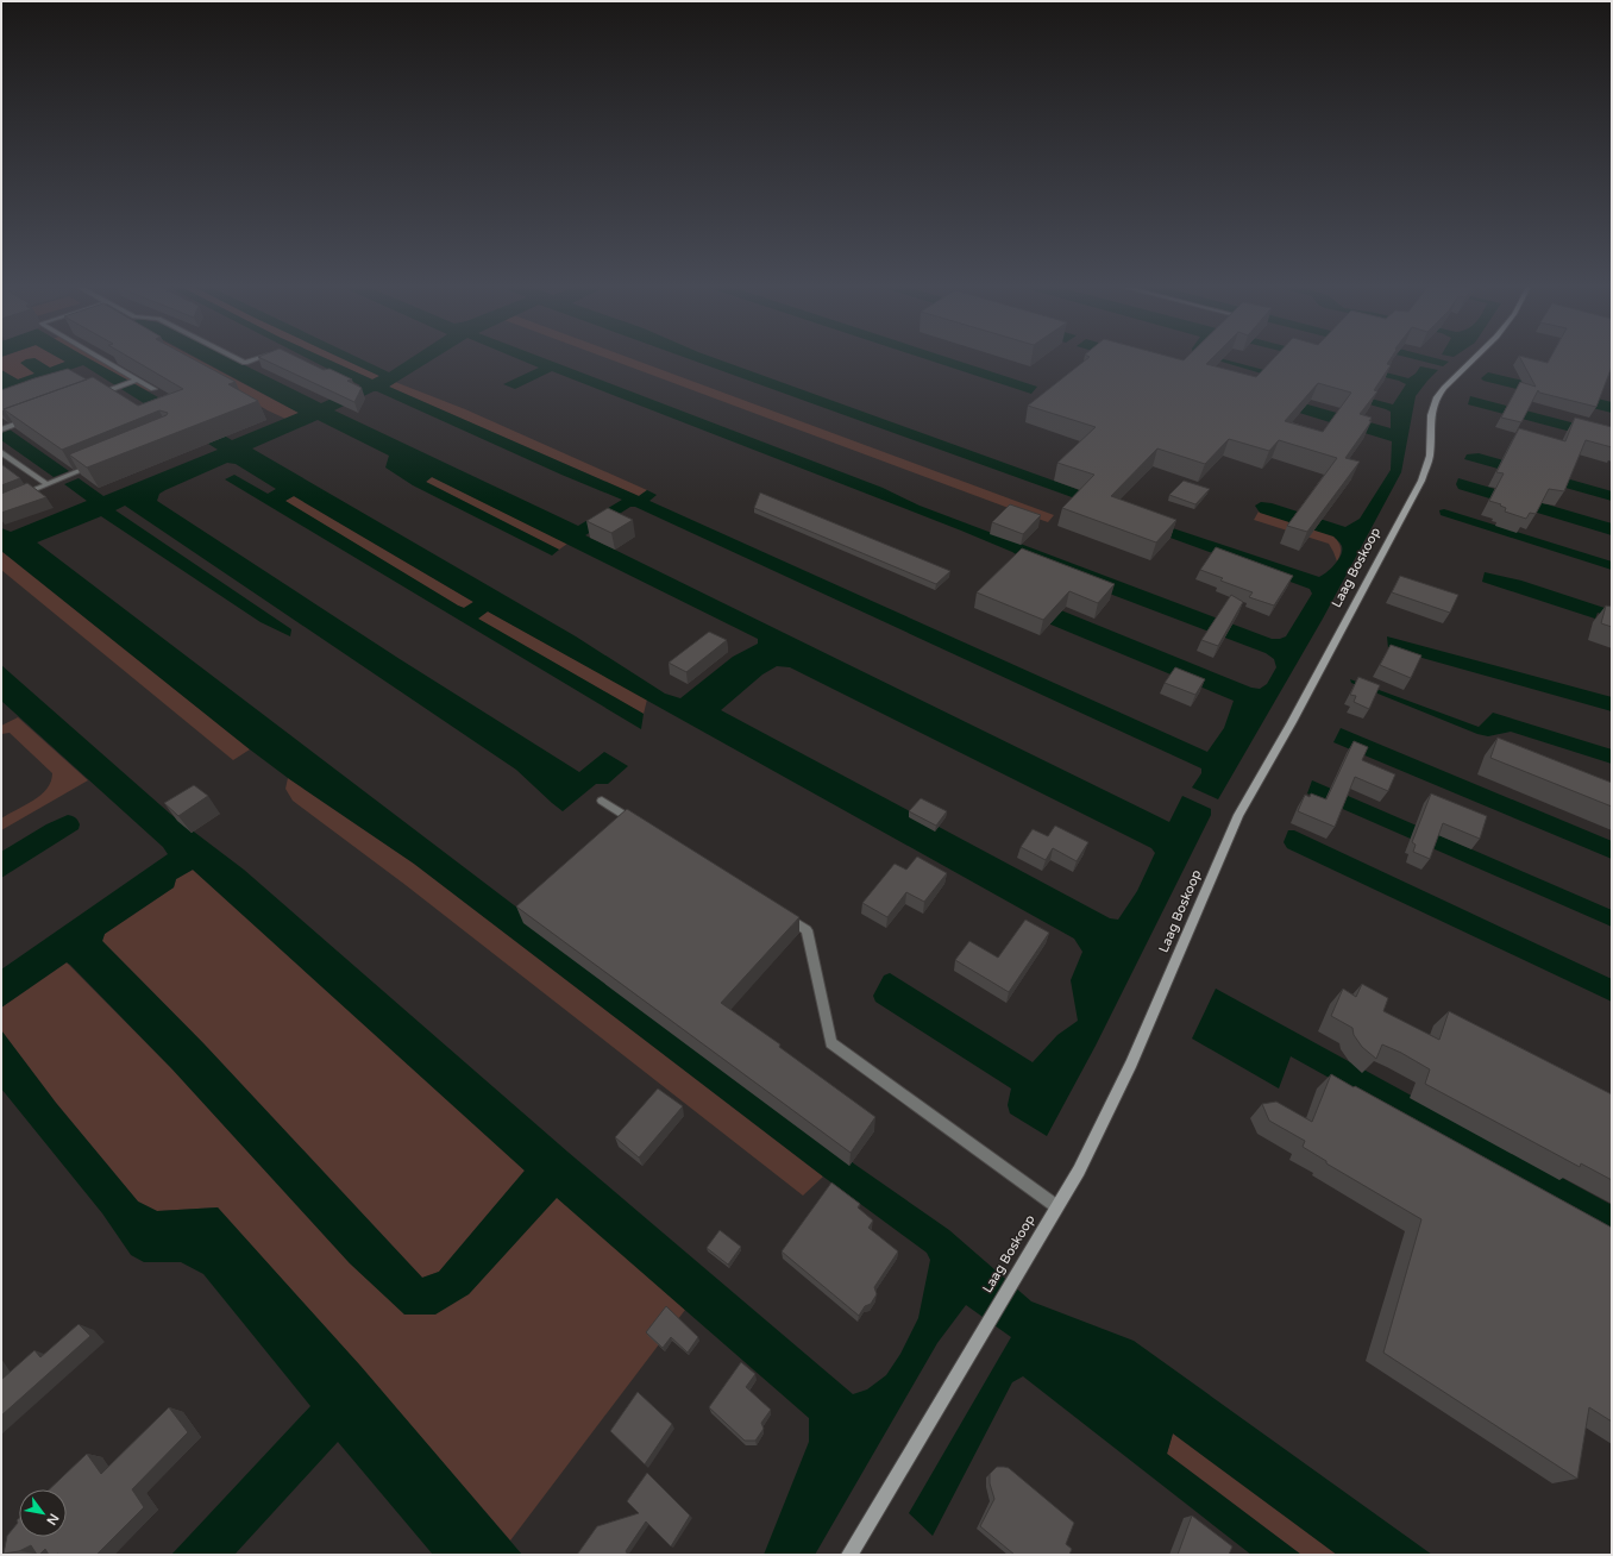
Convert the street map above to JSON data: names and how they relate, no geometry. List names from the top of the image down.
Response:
{
  "streets": {
    "street": ["Laag Boskoop"]
  },
  "north": "bottom right"
}
